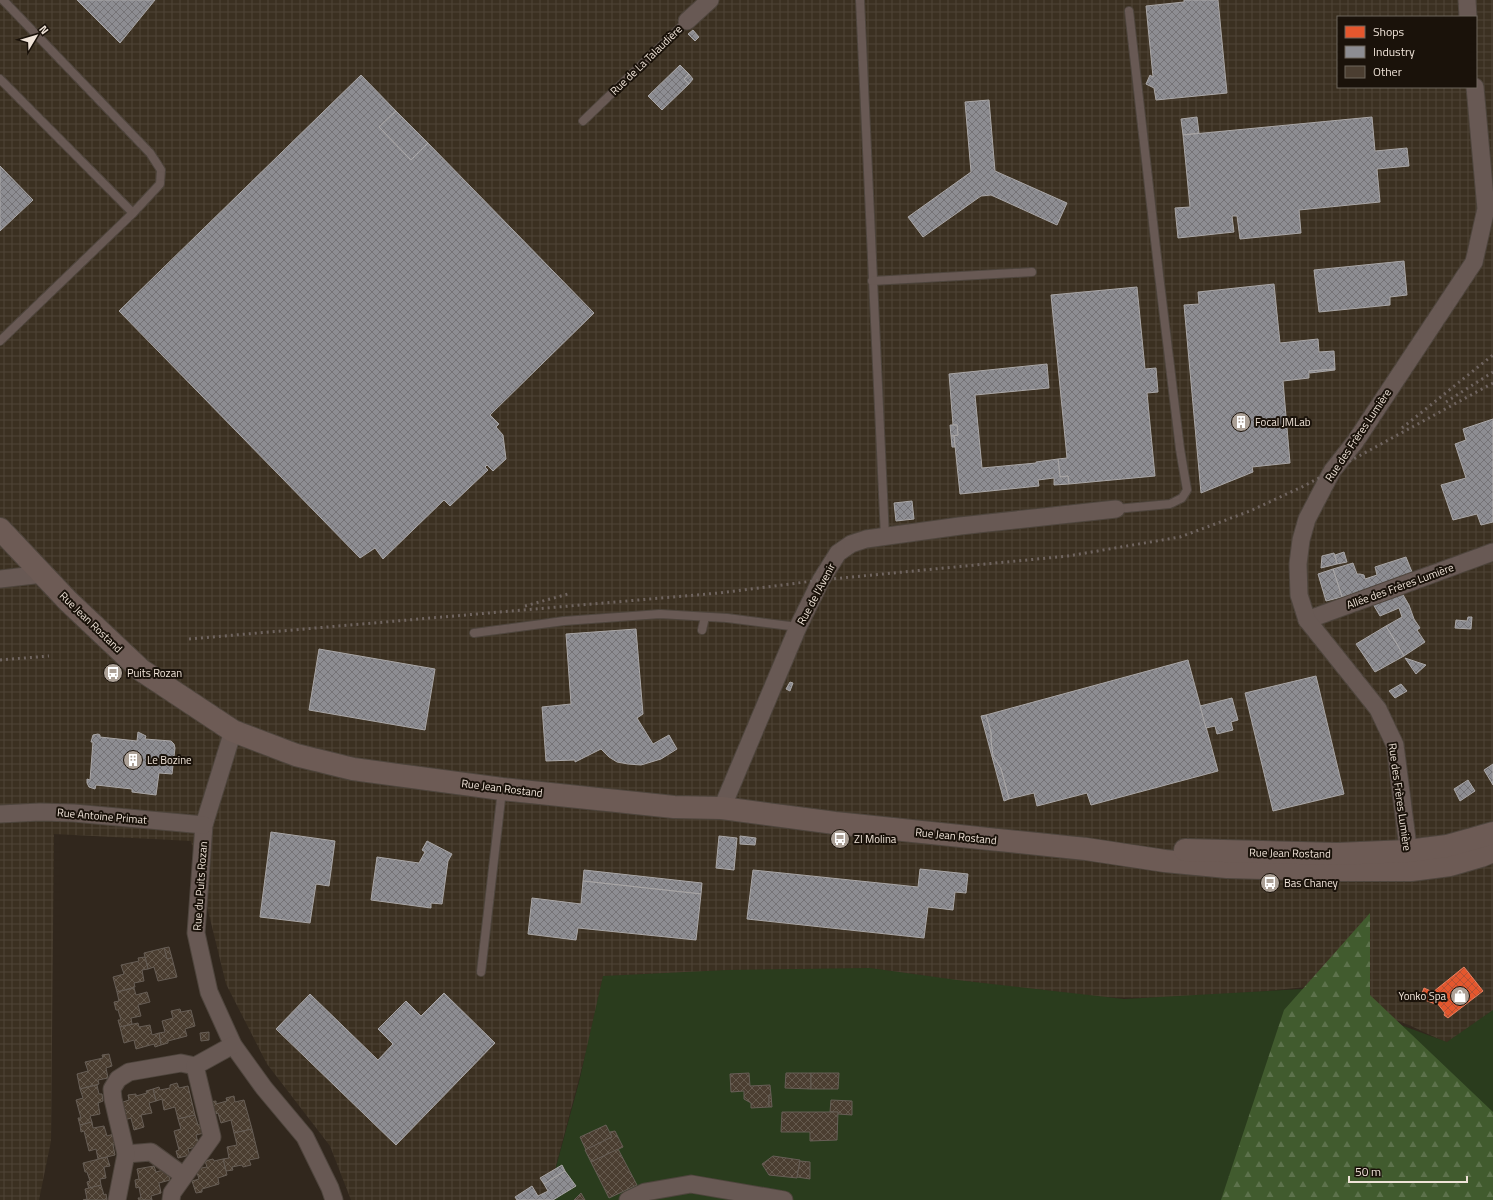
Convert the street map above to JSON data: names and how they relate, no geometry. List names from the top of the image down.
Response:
{
  "streets": {
    "main road": ["Rue Jean Rostand"],
    "street": [
      "Rue de La Talaudière",
      "Rue des Frères Lumière",
      "Allée des Frères Lumière",
      "Rue de l'Avenir",
      "Rue Antoine Primat",
      "Rue du Puits Rozan"
    ]
  },
  "crossings": [
    ["Rue des Frères Lumière", "Allée des Frères Lumière"],
    ["Rue des Frères Lumière", "Rue Jean Rostand"],
    ["Rue de l'Avenir", "Rue Jean Rostand"],
    ["Rue Jean Rostand", "Rue du Puits Rozan"],
    ["Rue Antoine Primat", "Rue du Puits Rozan"]
  ],
  "places": {
    "building": ["Focal JMLab", "Le Bozine"],
    "bus stop": ["Puits Rozan", "ZI Molina", "Bas Chaney"],
    "shop": ["Yonko Spa"]
  },
  "legend": ["Shops", "Industry", "Other"],
  "scale_bar": "50 m",
  "north": "top right"
}
